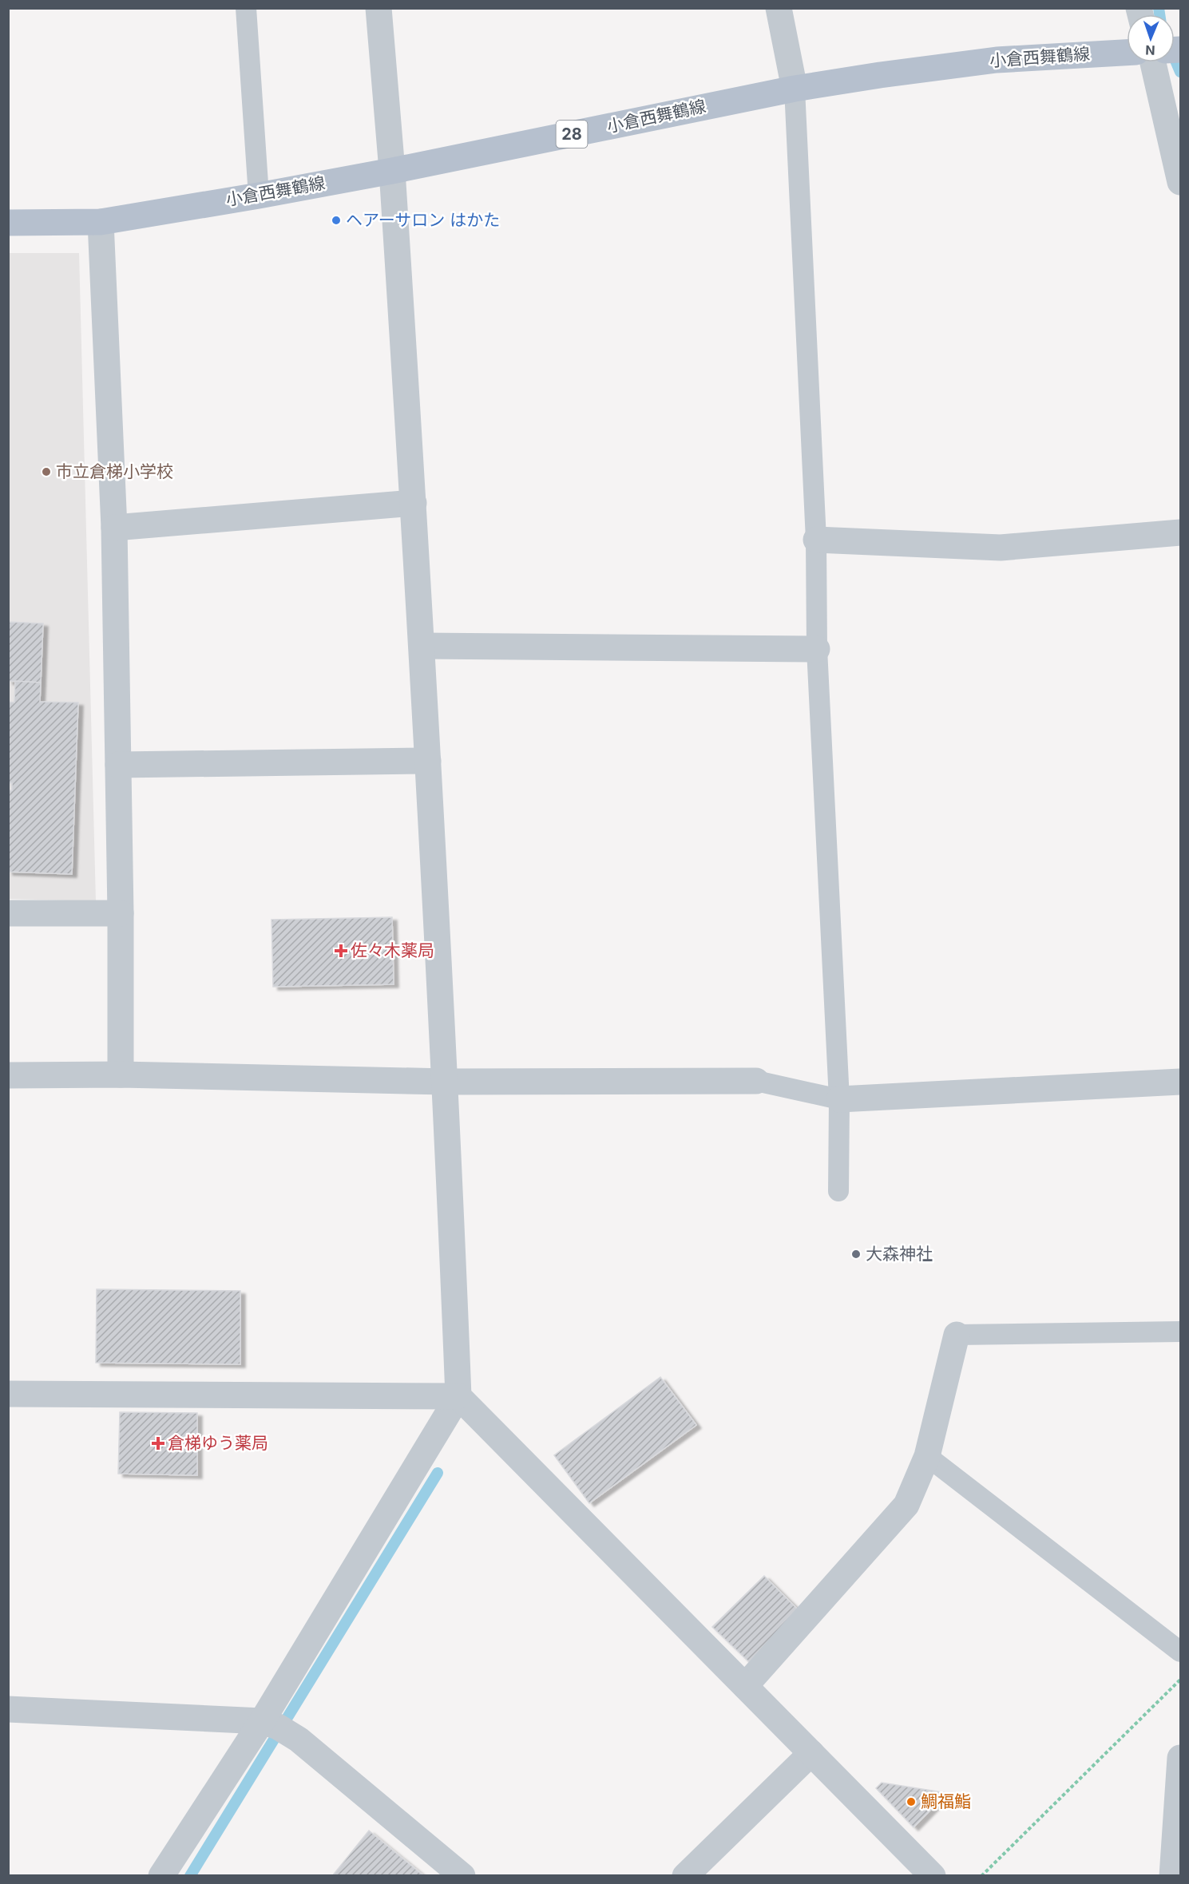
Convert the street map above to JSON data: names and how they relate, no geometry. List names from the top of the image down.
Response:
{
  "streets": {
    "main road": ["小倉西舞鶴線", "28"]
  },
  "places": {
    "other": [
      "ヘアーサロン はかた",
      "市立倉梯小学校",
      "大森神社",
      "鯛福鮨"
    ],
    "health": ["佐々木薬局", "倉梯ゆう薬局"]
  },
  "north": "bottom"
}
